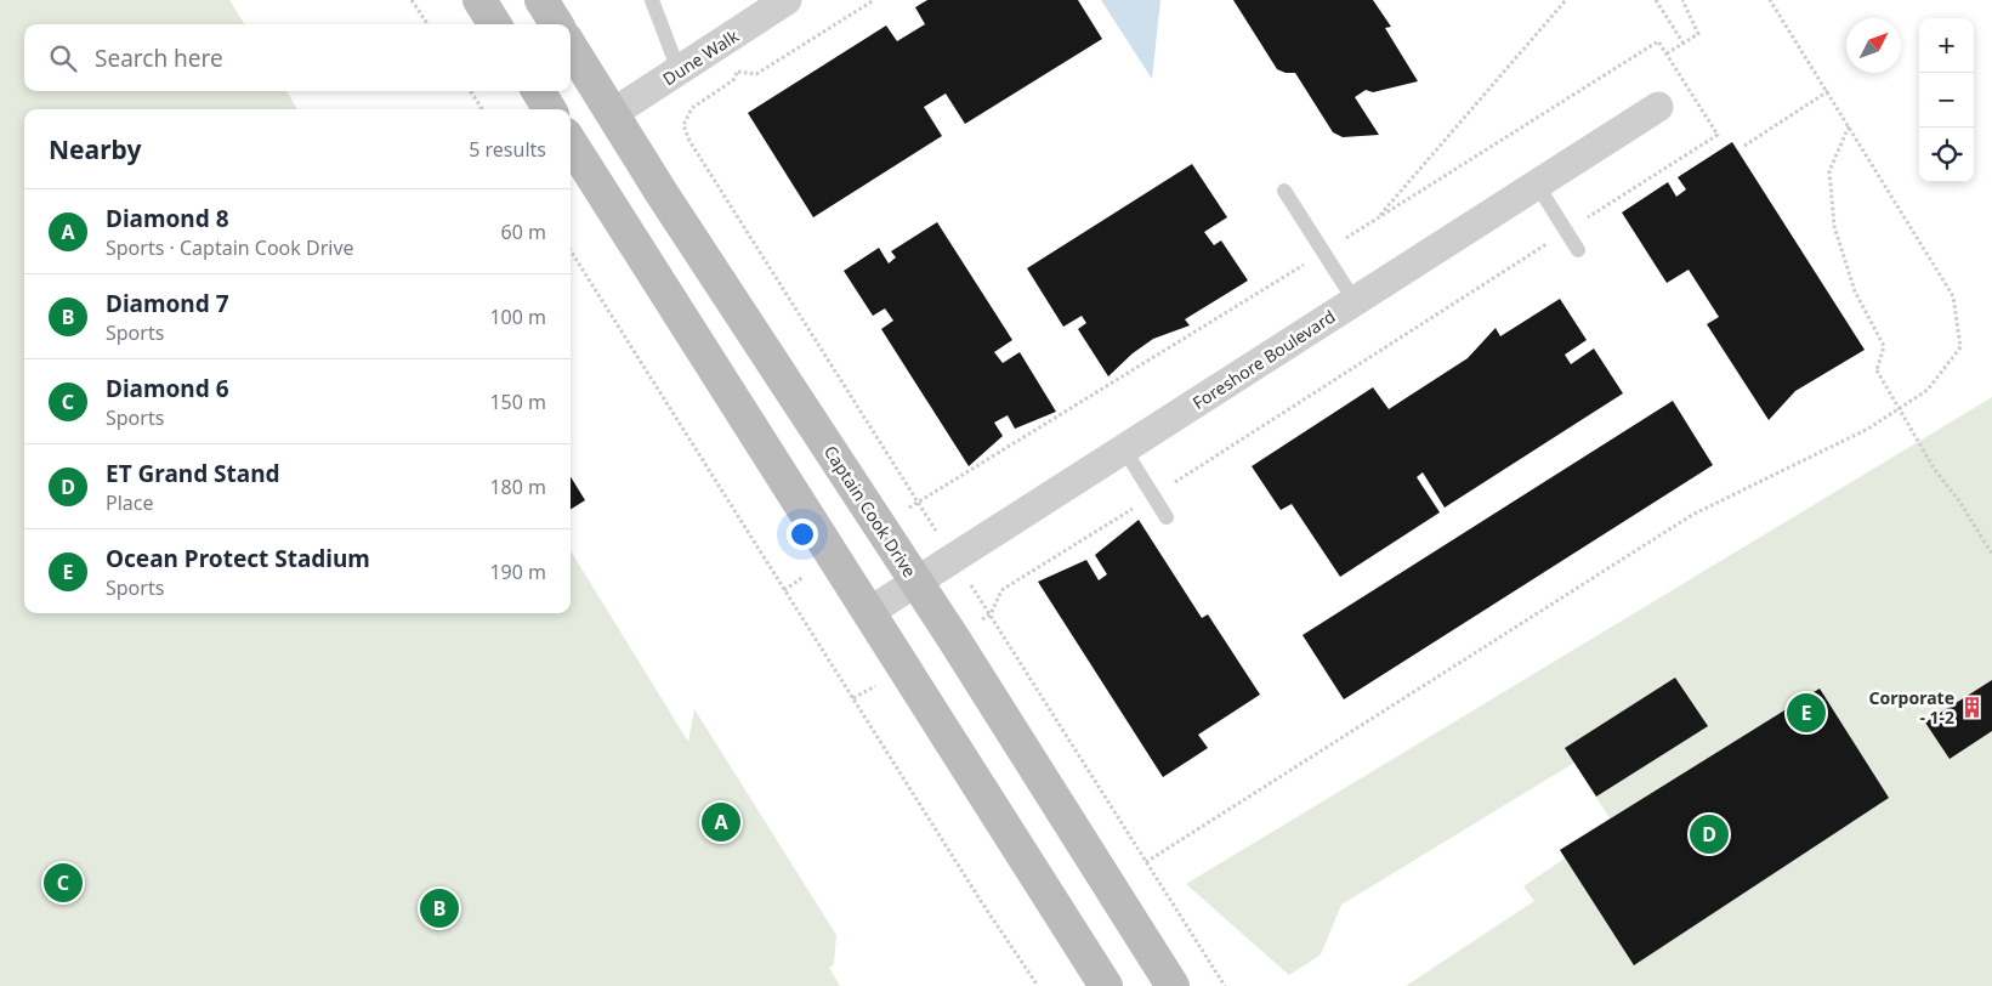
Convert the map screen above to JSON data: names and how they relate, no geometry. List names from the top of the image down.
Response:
{
  "streets": {
    "main road": ["Captain Cook Drive"],
    "street": ["Dune Walk", "Foreshore Boulevard"]
  },
  "crossings": [
    ["Dune Walk", "Captain Cook Drive"],
    ["Foreshore Boulevard", "Captain Cook Drive"]
  ],
  "places": {
    "building": ["Corporate - 1-2"]
  },
  "north": "top right",
  "page": {
    "map_buttons": ["+", "−"],
    "search": "Search here",
    "heading": ["Nearby", "5 results"],
    "list": [
      {
        "mark": "A",
        "name": "Diamond 8",
        "note": "Sports · Captain Cook Drive",
        "value": "60 m"
      },
      {
        "mark": "B",
        "name": "Diamond 7",
        "note": "Sports",
        "value": "100 m"
      },
      {
        "mark": "C",
        "name": "Diamond 6",
        "note": "Sports",
        "value": "150 m"
      },
      {
        "mark": "D",
        "name": "ET Grand Stand",
        "note": "Place",
        "value": "180 m"
      },
      {
        "mark": "E",
        "name": "Ocean Protect Stadium",
        "note": "Sports",
        "value": "190 m"
      }
    ],
    "pins": [
      "E",
      "A",
      "D",
      "C",
      "B"
    ]
  }
}
